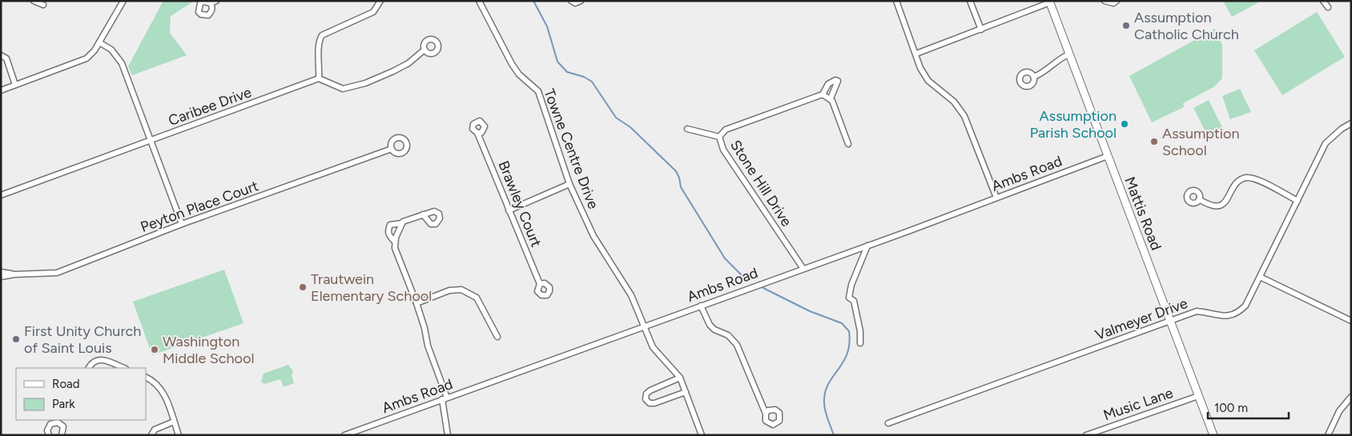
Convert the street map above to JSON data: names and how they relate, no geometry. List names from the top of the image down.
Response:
{
  "streets": {
    "main road": ["Mattis Road"],
    "street": [
      "Caribee Drive",
      "Towne Centre Drive",
      "Ambs Road",
      "Stone Hill Drive",
      "Brawley Court",
      "Peyton Place Court",
      "Valmeyer Drive",
      "Music Lane"
    ]
  },
  "crossings": [
    ["Towne Centre Drive", "Ambs Road"],
    ["Ambs Road", "Stone Hill Drive"],
    ["Ambs Road", "Mattis Road"],
    ["Mattis Road", "Valmeyer Drive"],
    ["Mattis Road", "Music Lane"]
  ],
  "places": [
    "Assumption Catholic Church",
    "Assumption Parish School",
    "Assumption School",
    "Trautwein Elementary School",
    "First Unity Church of Saint Louis",
    "Washington Middle School"
  ],
  "legend": ["Road", "Park"],
  "scale_bar": "100 m"
}
